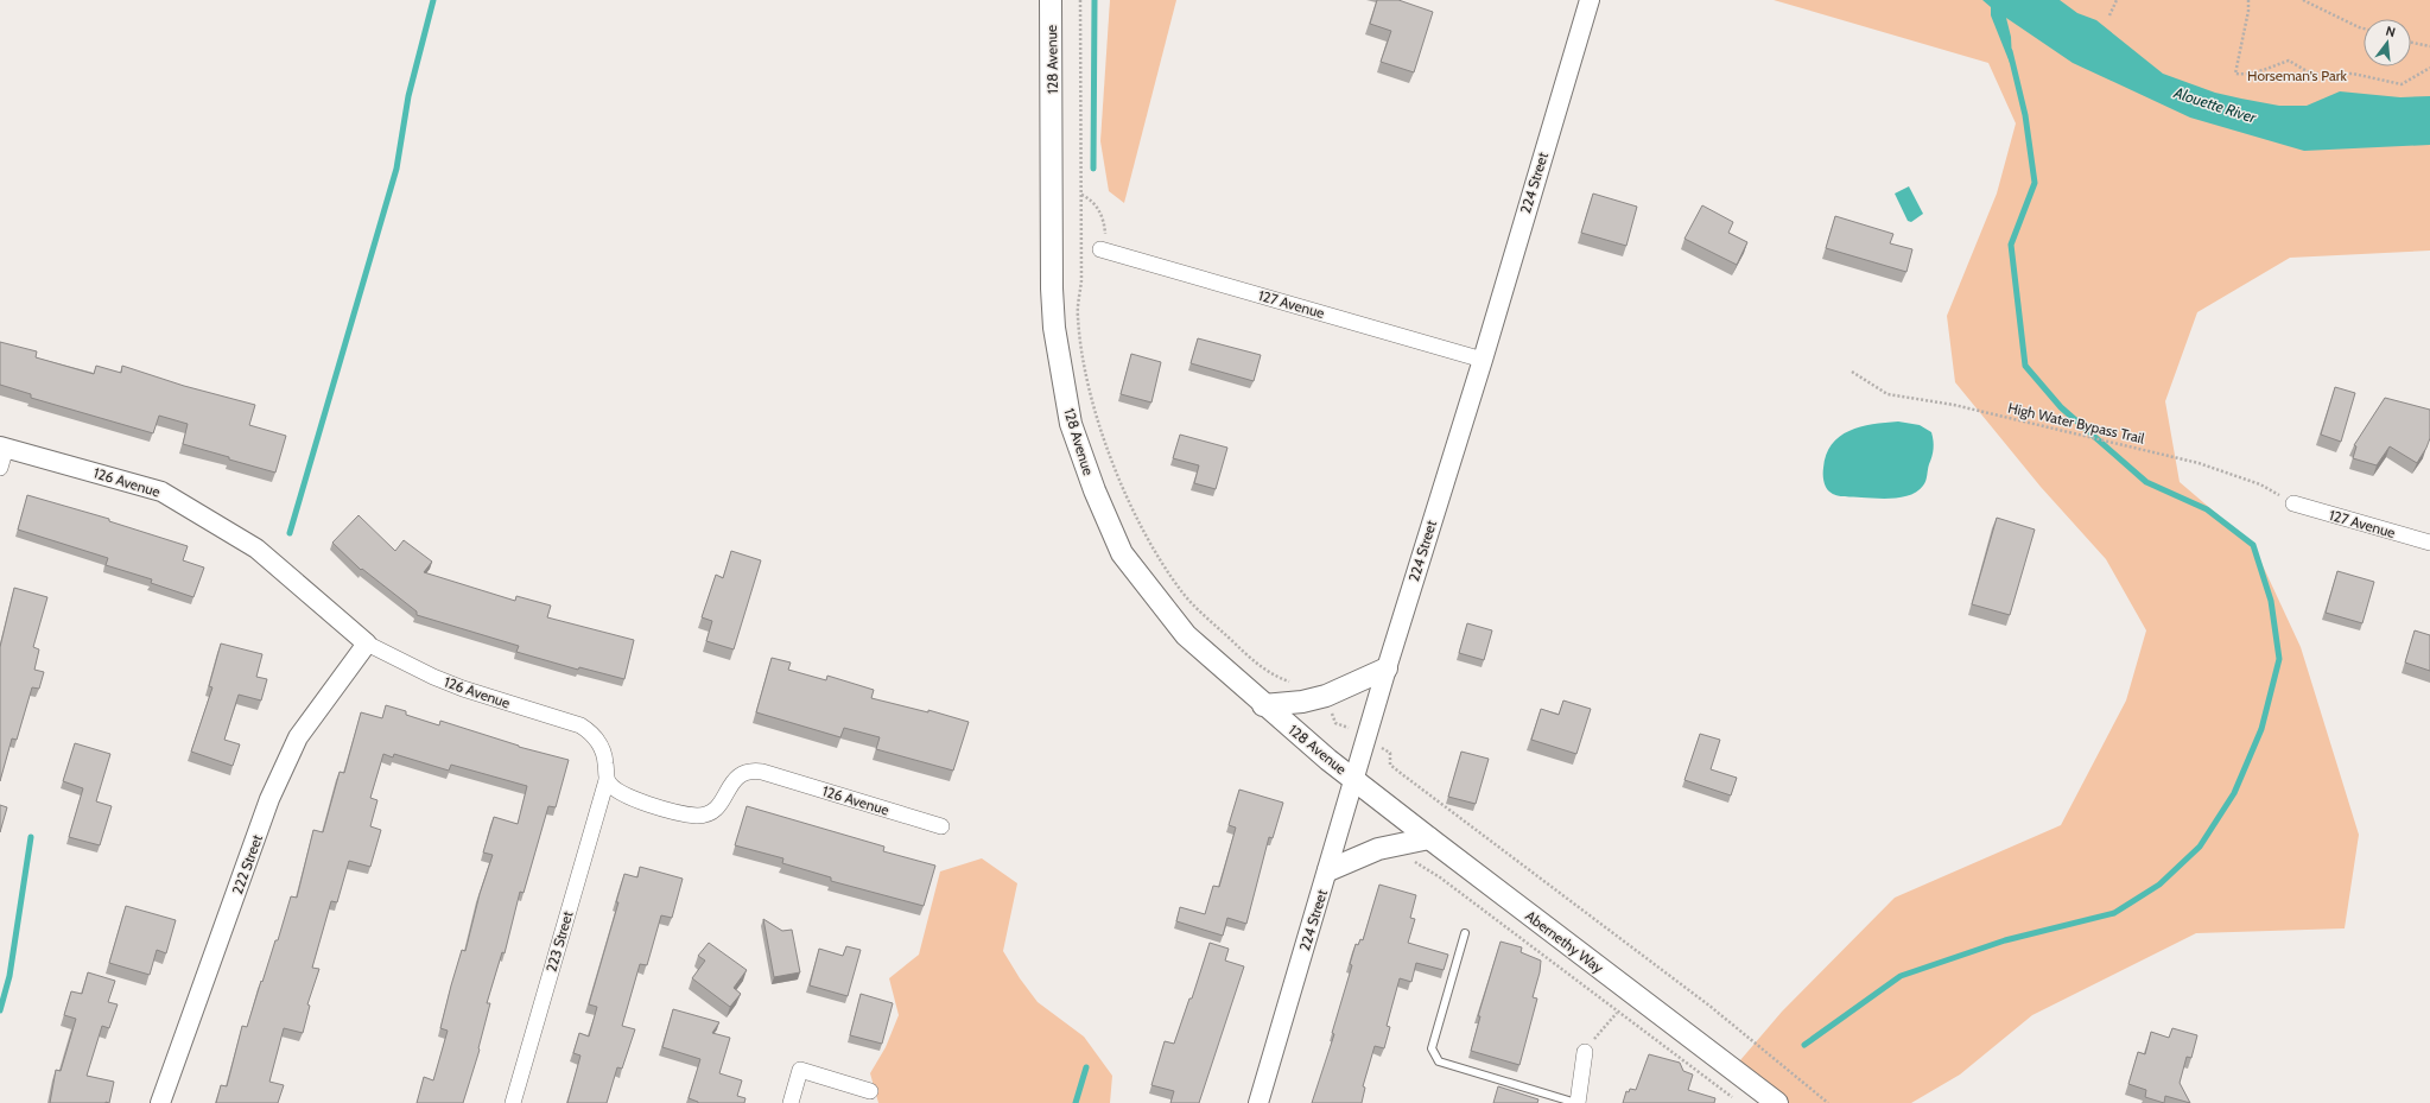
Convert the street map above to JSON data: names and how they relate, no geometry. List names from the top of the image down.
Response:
{
  "streets": {
    "main road": ["128 Avenue", "Abernethy Way"],
    "street": [
      "224 Street",
      "127 Avenue",
      "126 Avenue",
      "222 Street",
      "223 Street"
    ],
    "path": ["High Water Bypass Trail"]
  },
  "crossings": [
    ["128 Avenue", "224 Street"],
    ["128 Avenue", "Abernethy Way"],
    ["224 Street", "127 Avenue"],
    ["224 Street", "Abernethy Way"],
    ["127 Avenue", "High Water Bypass Trail"],
    ["126 Avenue", "222 Street"],
    ["126 Avenue", "223 Street"]
  ],
  "water": ["Alouette River"],
  "parks": ["Horseman's Park"],
  "north": "top"
}
